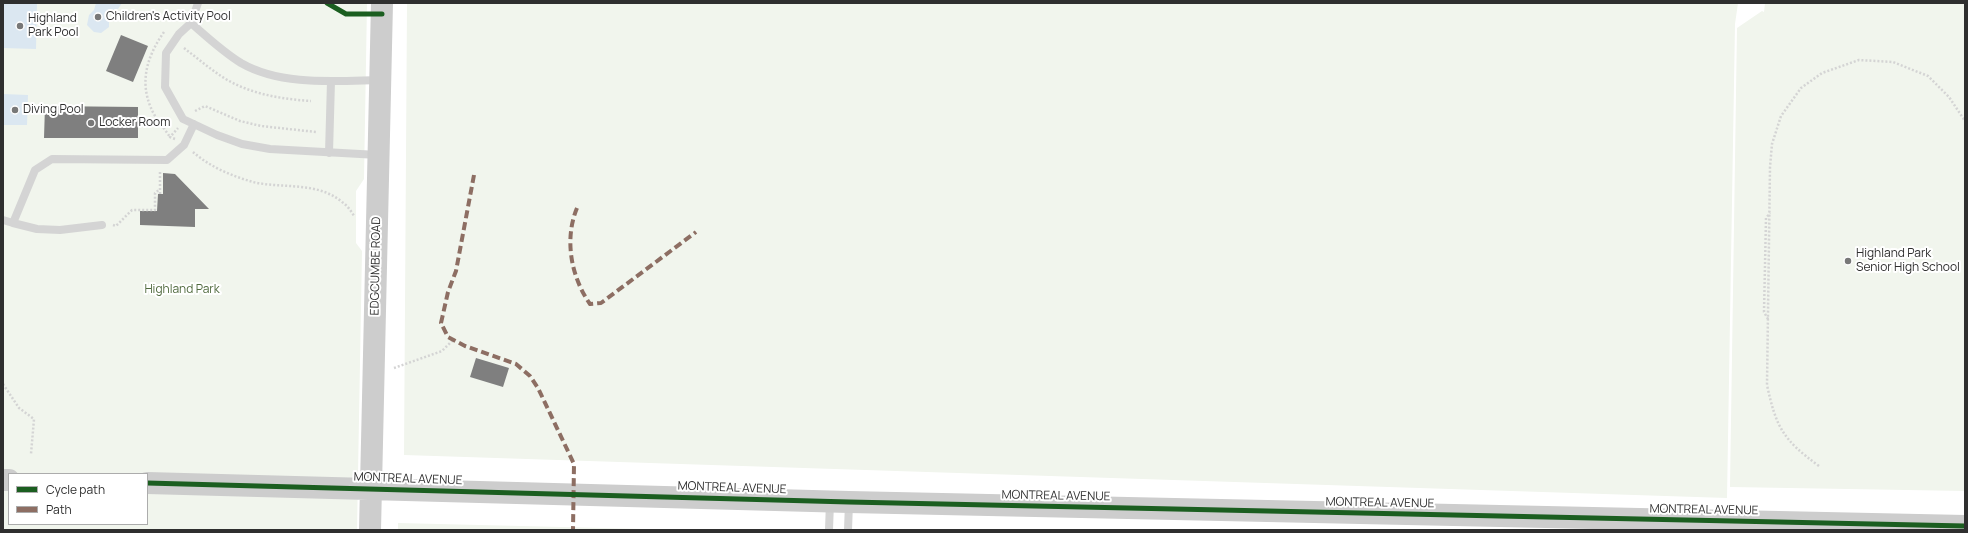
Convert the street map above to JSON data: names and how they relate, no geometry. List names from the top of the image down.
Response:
{
  "streets": {
    "main road": ["EDGCUMBE ROAD", "MONTREAL AVENUE"]
  },
  "crossings": [
    ["EDGCUMBE ROAD", "MONTREAL AVENUE"]
  ],
  "parks": ["Highland Park"],
  "places": [
    "Children's Activity Pool",
    "Highland Park Pool",
    "Diving Pool",
    "Locker Room",
    "Highland Park Senior High School"
  ],
  "legend": ["Cycle path", "Path"]
}
